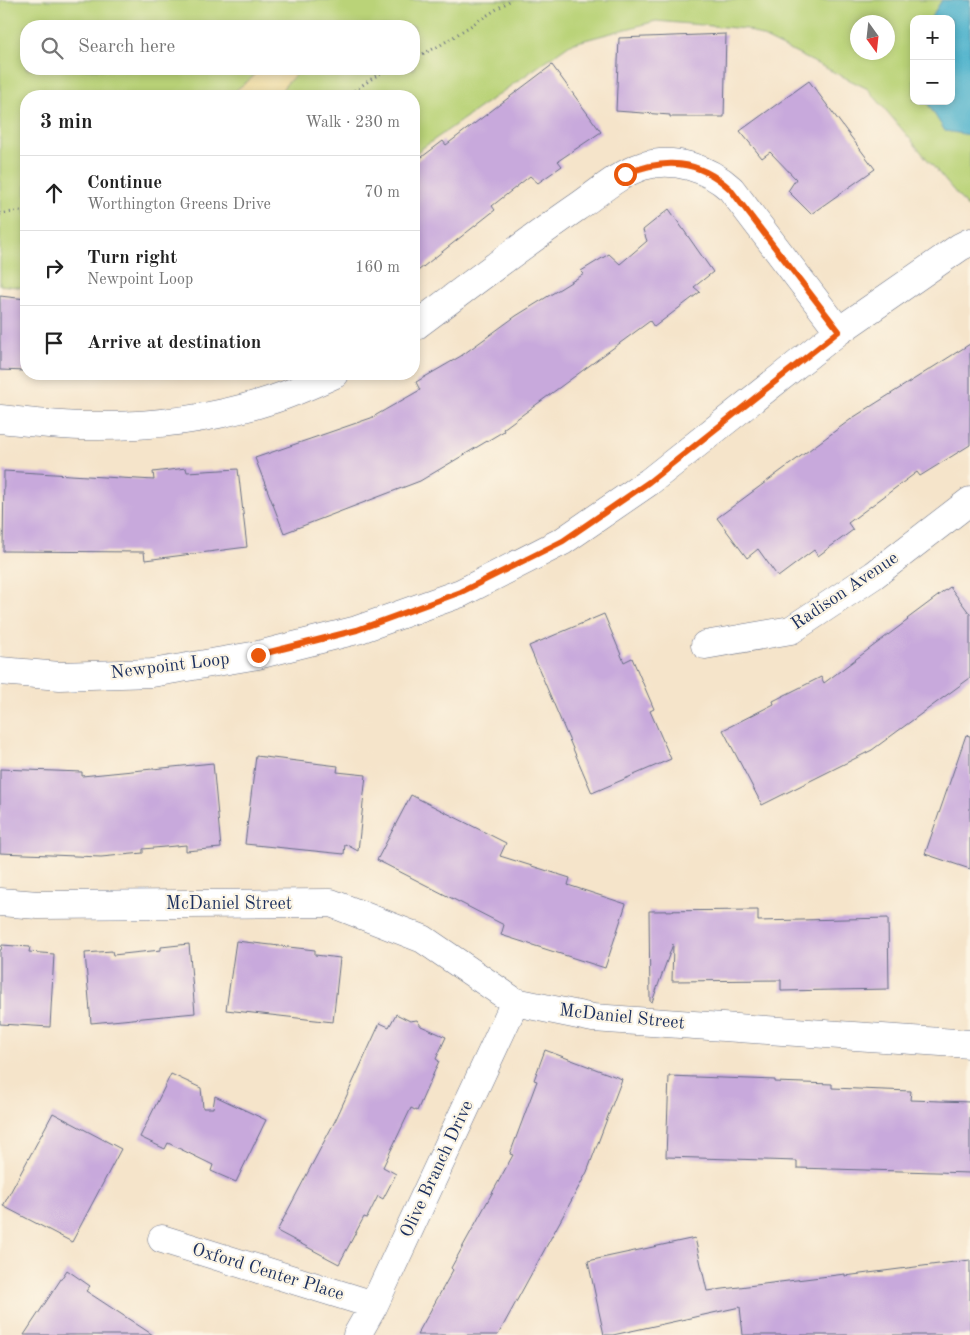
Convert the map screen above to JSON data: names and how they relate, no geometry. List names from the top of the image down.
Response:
{
  "streets": {
    "street": [
      "Radison Avenue",
      "Newpoint Loop",
      "McDaniel Street",
      "Olive Branch Drive",
      "Oxford Center Place"
    ]
  },
  "crossings": [
    ["McDaniel Street", "Olive Branch Drive"],
    ["Olive Branch Drive", "Oxford Center Place"]
  ],
  "north": "bottom",
  "page": {
    "map_buttons": ["+", "−"],
    "search": "Search here",
    "heading": ["3 min", "Walk · 230 m"],
    "list": [
      ["Continue", "Worthington Greens Drive", "70 m"],
      ["Turn right", "Newpoint Loop", "160 m"],
      "Arrive at destination"
    ]
  }
}
